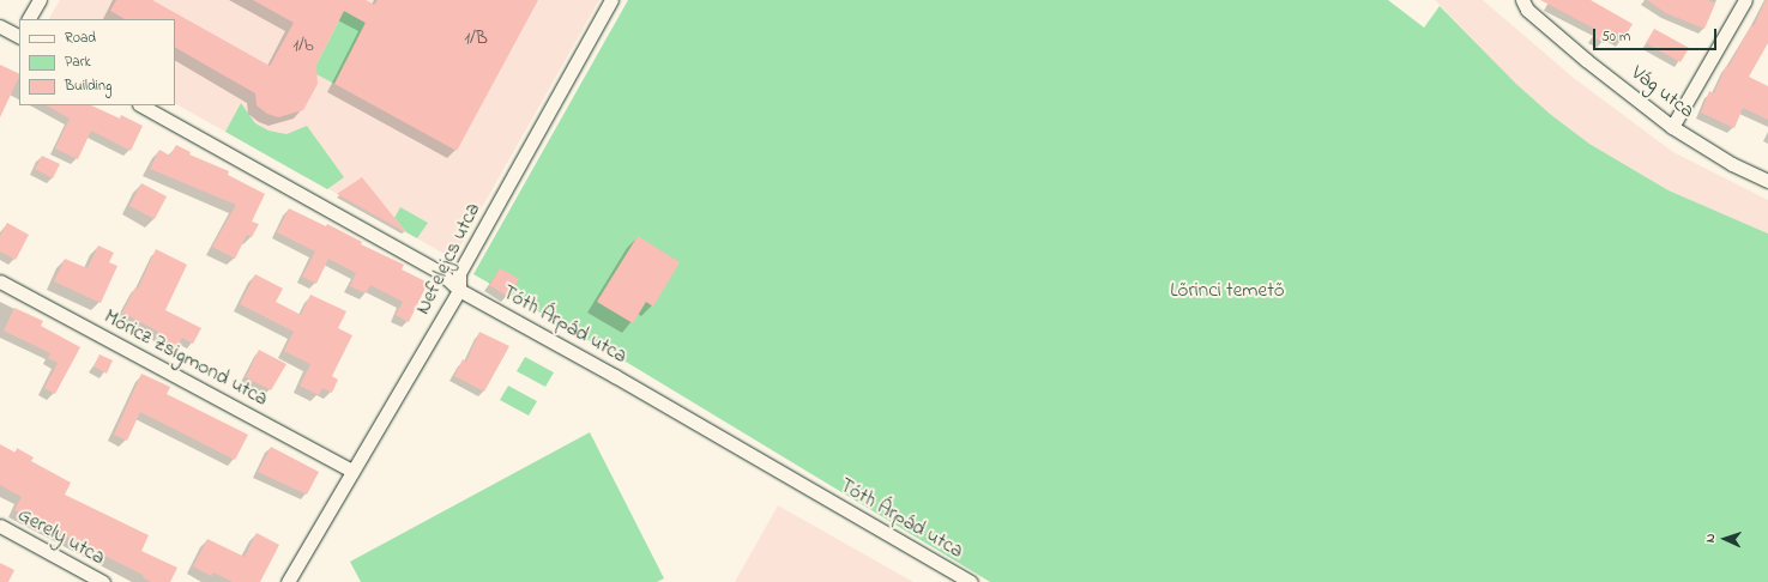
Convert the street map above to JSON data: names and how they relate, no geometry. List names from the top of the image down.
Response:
{
  "streets": {
    "street": [
      "Vág utca",
      "Nefelejcs utca",
      "Tóth Árpád utca",
      "Móricz Zsigmond utca",
      "Gerely utca"
    ]
  },
  "crossings": [
    ["Nefelejcs utca", "Tóth Árpád utca"],
    ["Nefelejcs utca", "Móricz Zsigmond utca"]
  ],
  "parks": ["Lőrinci temető"],
  "house_numbers": ["1/B", "1/b"],
  "legend": ["Road", "Park", "Building"],
  "scale_bar": "50 m",
  "north": "left"
}
